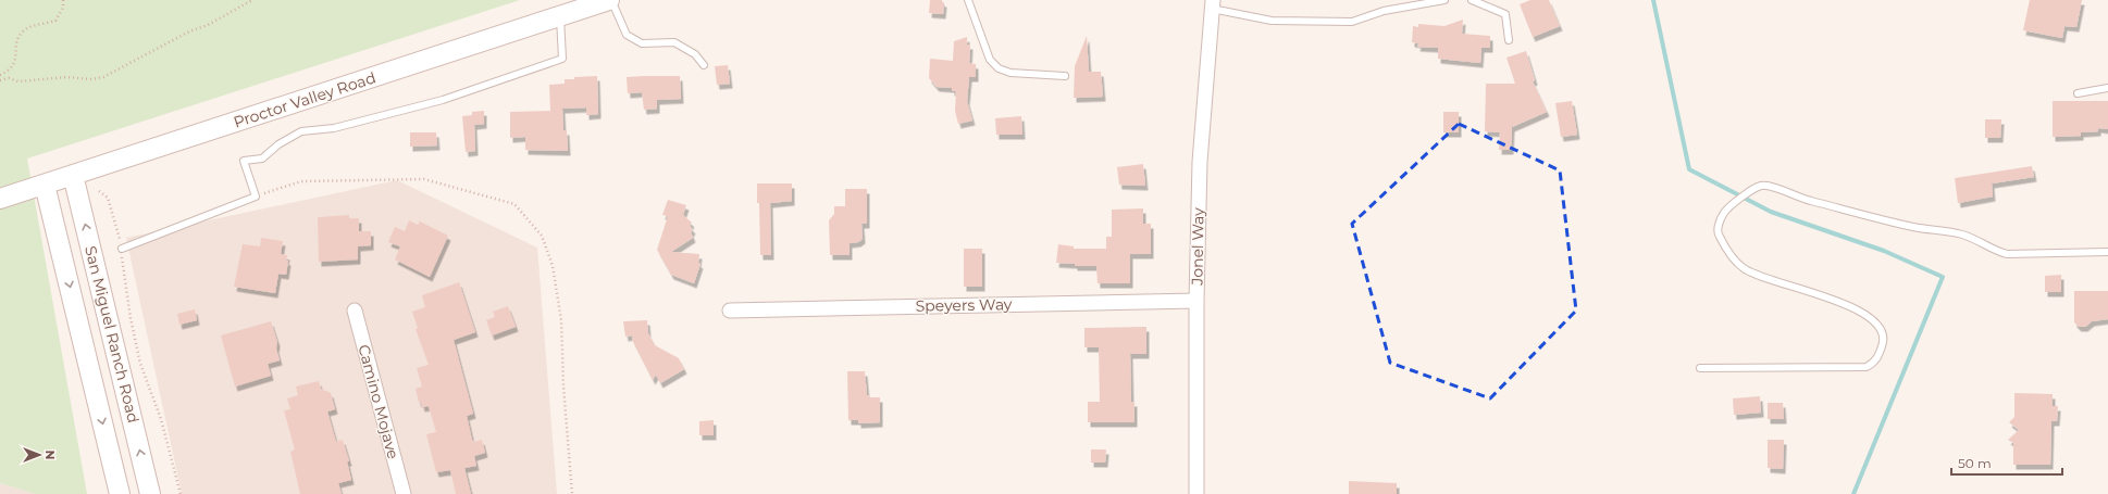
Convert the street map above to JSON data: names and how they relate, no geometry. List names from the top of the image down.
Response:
{
  "streets": {
    "street": [
      "Proctor Valley Road",
      "Jonel Way",
      "Speyers Way",
      "San Miguel Ranch Road",
      "Camino Mojave"
    ]
  },
  "crossings": [
    ["Proctor Valley Road", "San Miguel Ranch Road"],
    ["Jonel Way", "Speyers Way"]
  ],
  "scale_bar": "50 m",
  "north": "right"
}
